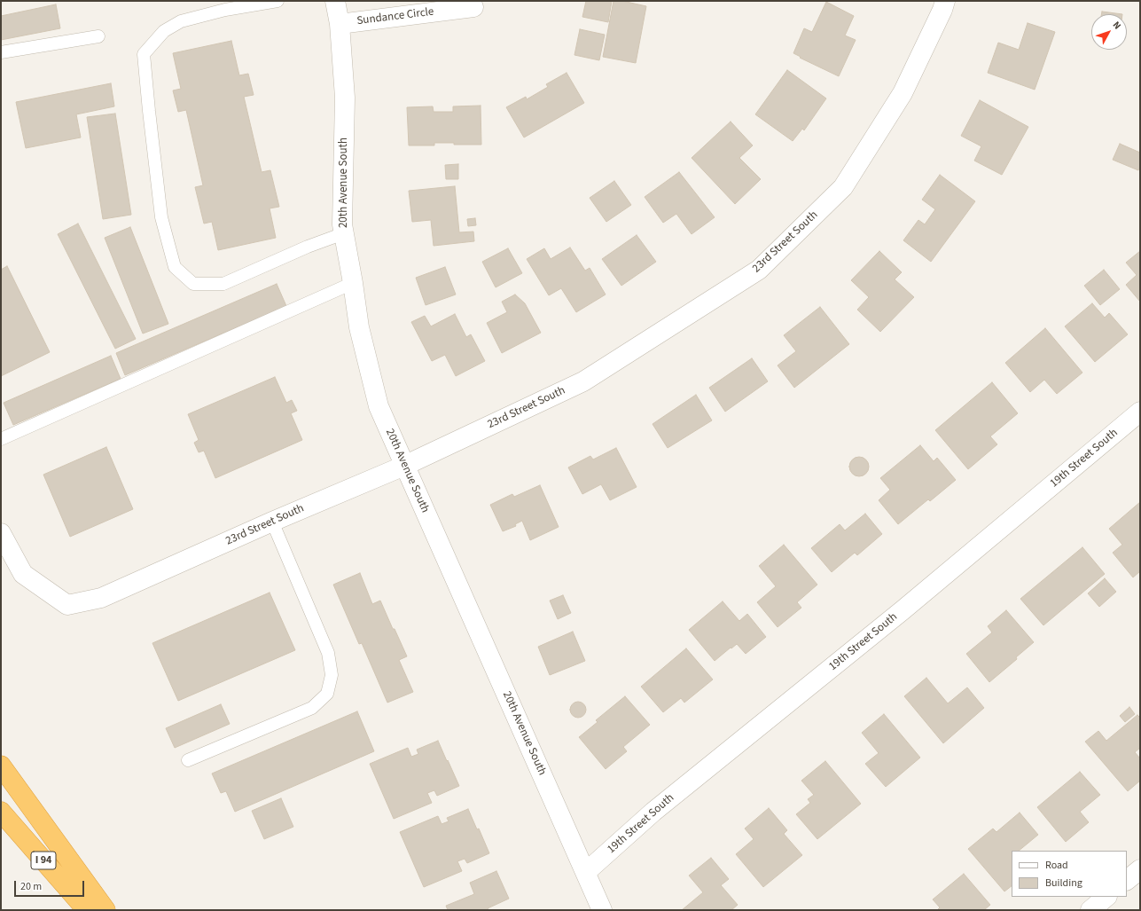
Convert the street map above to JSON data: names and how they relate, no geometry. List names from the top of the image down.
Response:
{
  "streets": {
    "highway": ["I 94"],
    "street": [
      "Sundance Circle",
      "20th Avenue South",
      "23rd Street South",
      "19th Street South"
    ]
  },
  "crossings": [
    ["Sundance Circle", "20th Avenue South"],
    ["20th Avenue South", "23rd Street South"],
    ["20th Avenue South", "19th Street South"]
  ],
  "legend": ["Road", "Building"],
  "scale_bar": "20 m",
  "north": "top right"
}
